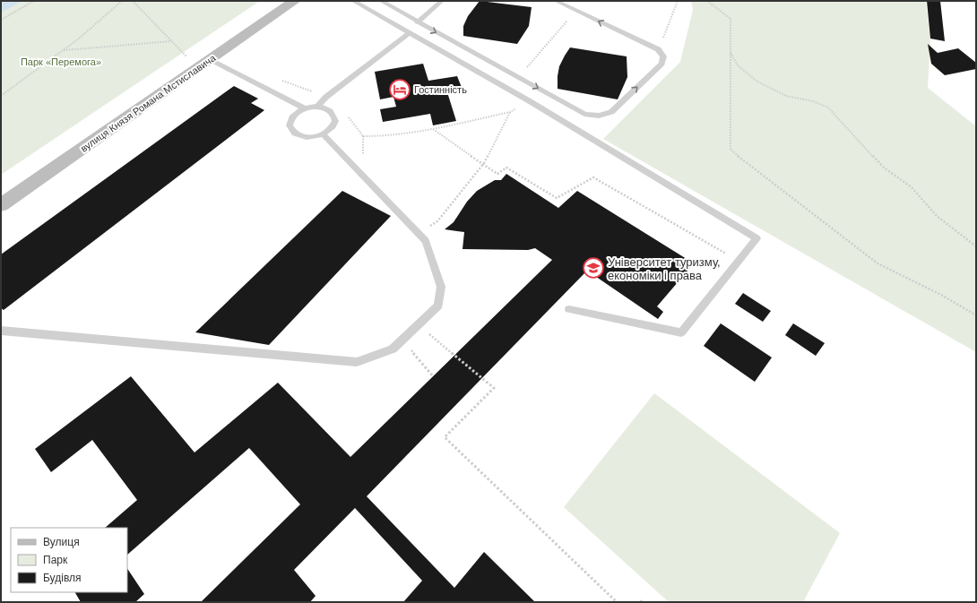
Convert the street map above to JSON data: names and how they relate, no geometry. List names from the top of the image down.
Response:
{
  "streets": {
    "street": ["вулиця Князя Романа Мстиславича"]
  },
  "parks": ["Парк «Перемога»"],
  "places": {
    "hotel": ["Гостинність"],
    "school or university": ["Університет туризму, економіки і права"]
  },
  "legend": ["Вулиця", "Парк", "Будівля"]
}
